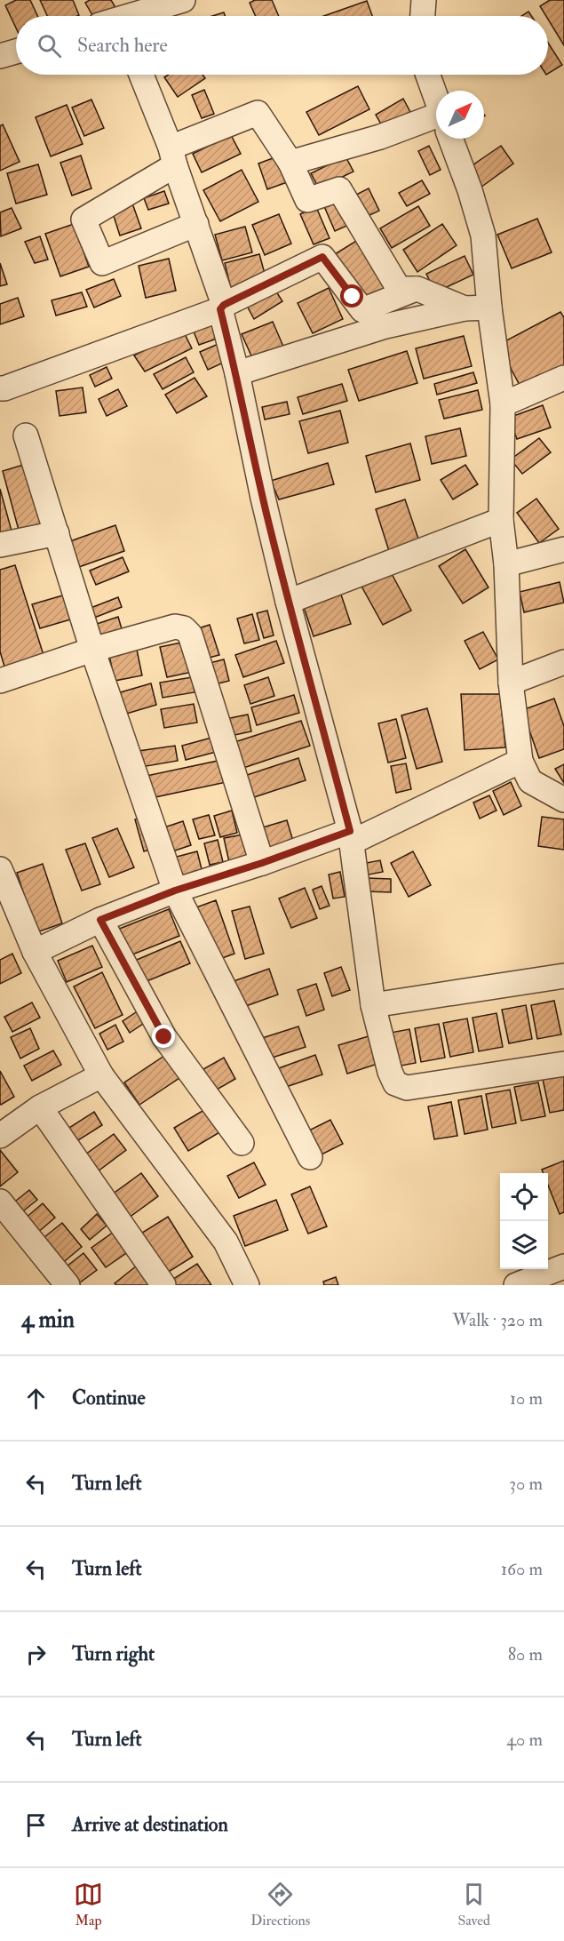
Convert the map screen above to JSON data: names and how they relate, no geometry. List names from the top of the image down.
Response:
{
  "north": "top right",
  "page": {
    "search": "Search here",
    "heading": ["4 min", "Walk · 320 m"],
    "list": [
      ["Continue", "10 m"],
      ["Turn left", "30 m"],
      ["Turn left", "160 m"],
      ["Turn right", "80 m"],
      ["Turn left", "40 m"],
      "Arrive at destination"
    ],
    "nav": ["Map", "Directions", "Saved"]
  }
}
